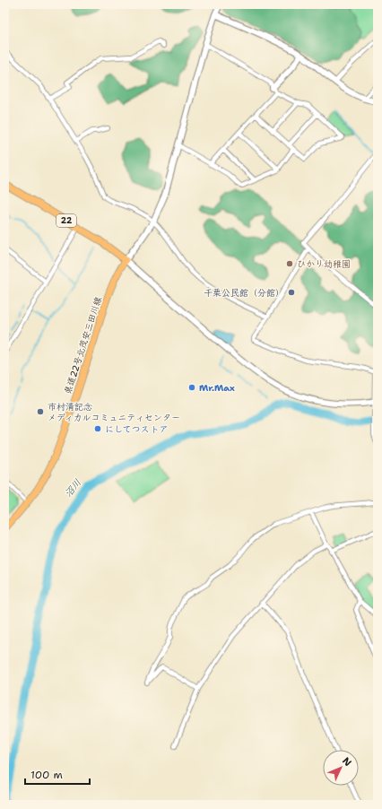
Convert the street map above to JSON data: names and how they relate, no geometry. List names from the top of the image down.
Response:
{
  "streets": {
    "main road": ["22", "県道22号北茂安三田川線"]
  },
  "crossings": [
    ["22", "県道22号北茂安三田川線"]
  ],
  "water": ["沼川"],
  "places": [
    "ひかり幼稚園",
    "千栗公民館（分館）",
    "Mr.Max",
    "市村清記念 メディカルコミュニティセンター",
    "にしてつストア"
  ],
  "scale_bar": "100 m",
  "north": "top right"
}
